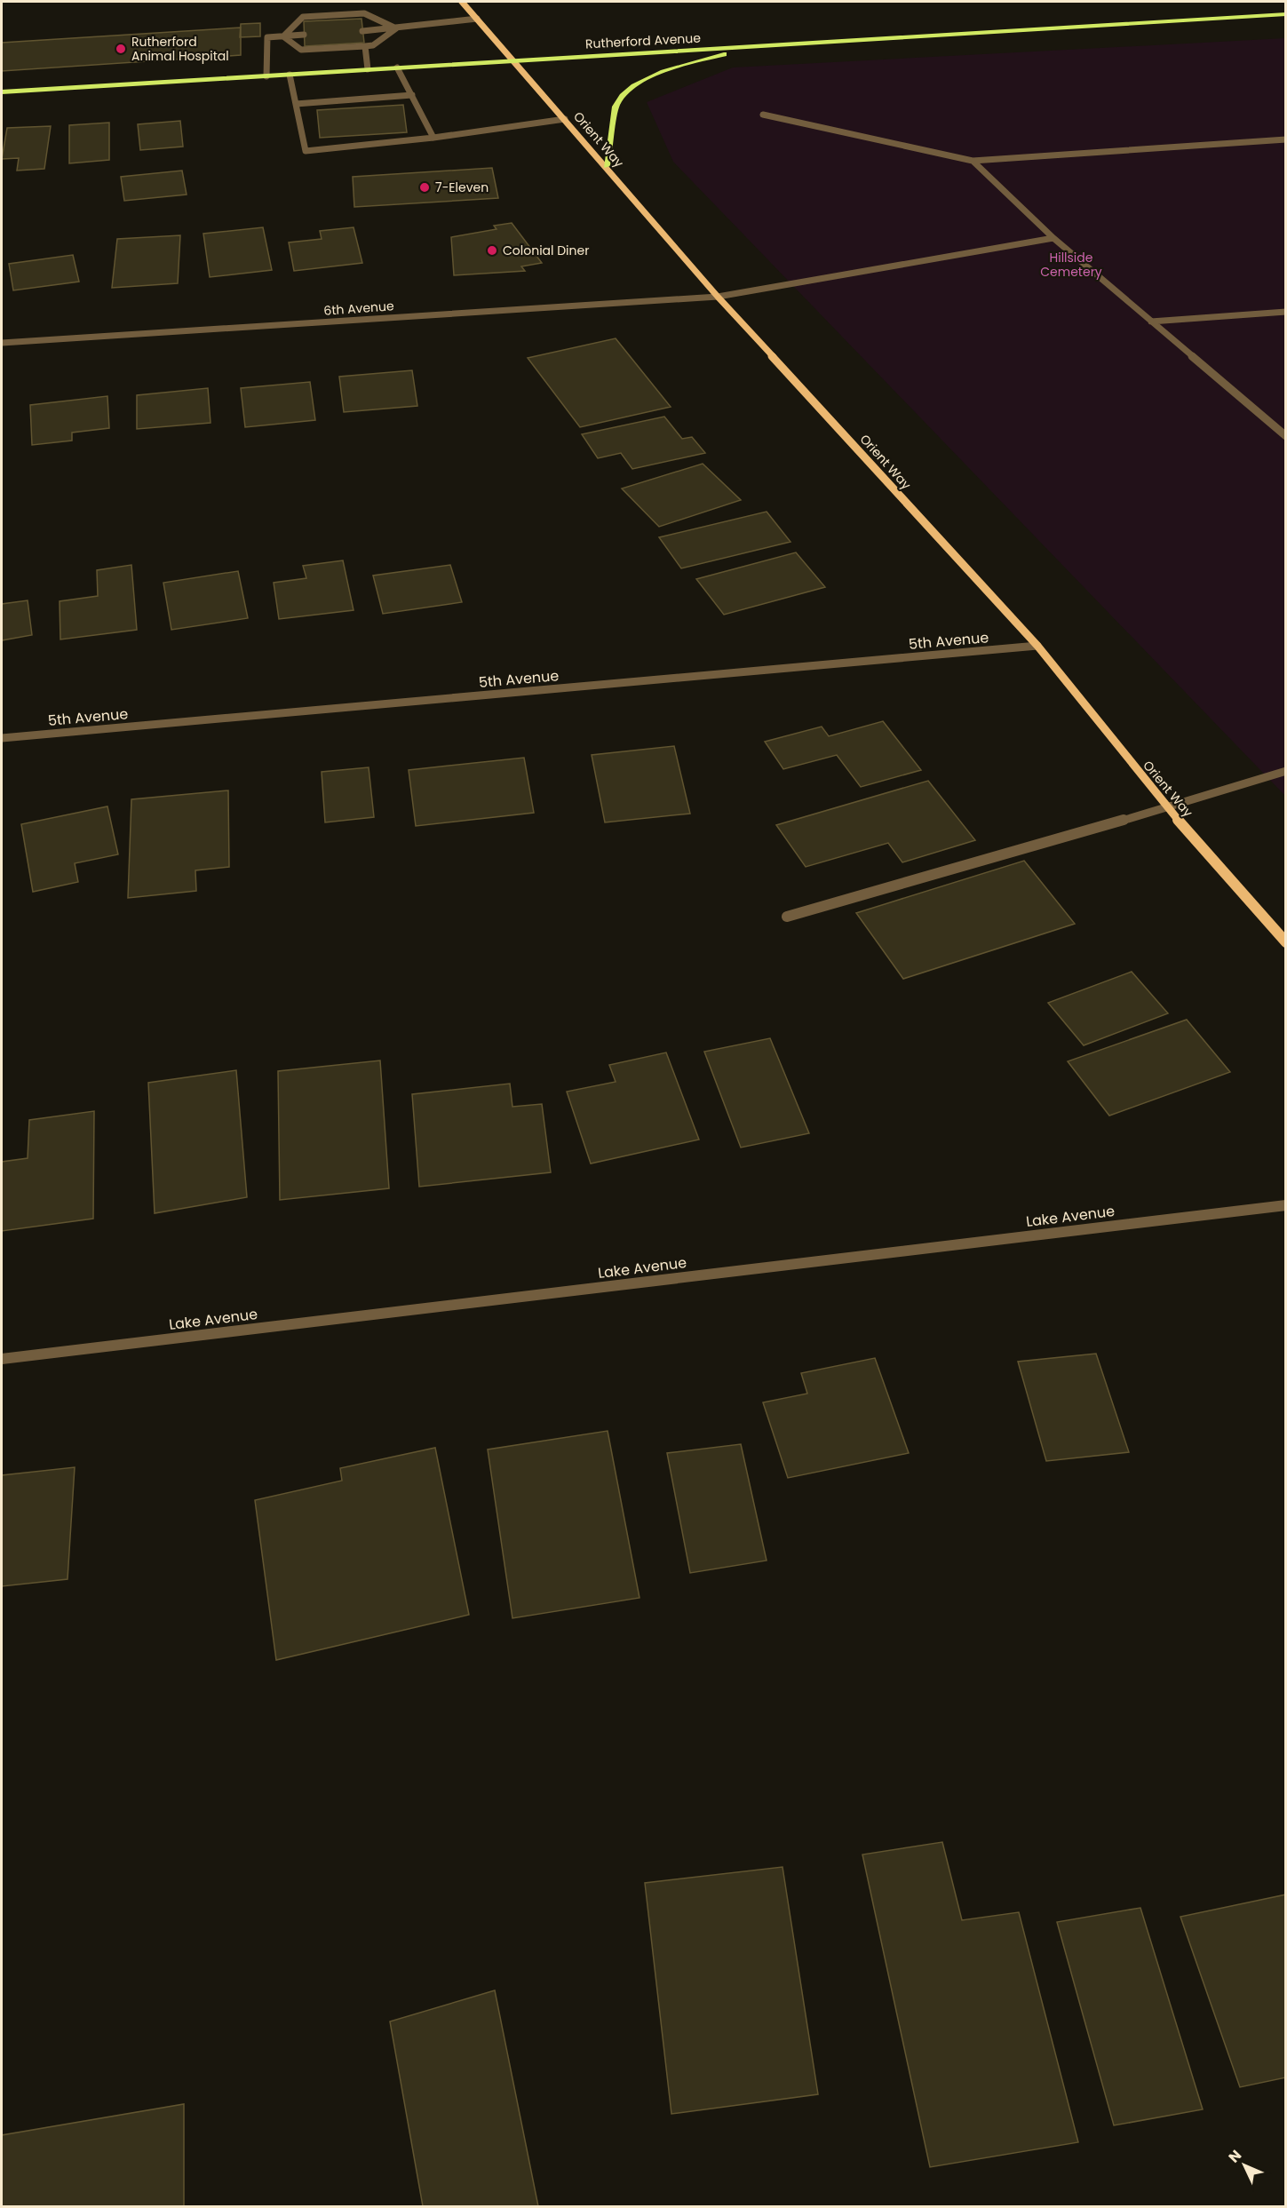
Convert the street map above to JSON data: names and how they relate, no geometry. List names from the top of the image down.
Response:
{
  "streets": {
    "main road": ["Rutherford Avenue"],
    "street": [
      "Orient Way",
      "6th Avenue",
      "5th Avenue",
      "Lake Avenue"
    ]
  },
  "crossings": [
    ["Rutherford Avenue", "Orient Way"],
    ["Orient Way", "6th Avenue"],
    ["Orient Way", "5th Avenue"]
  ],
  "parks": ["Hillside Cemetery"],
  "places": ["Rutherford Animal Hospital", "7-Eleven", "Colonial Diner"],
  "north": "top left"
}
